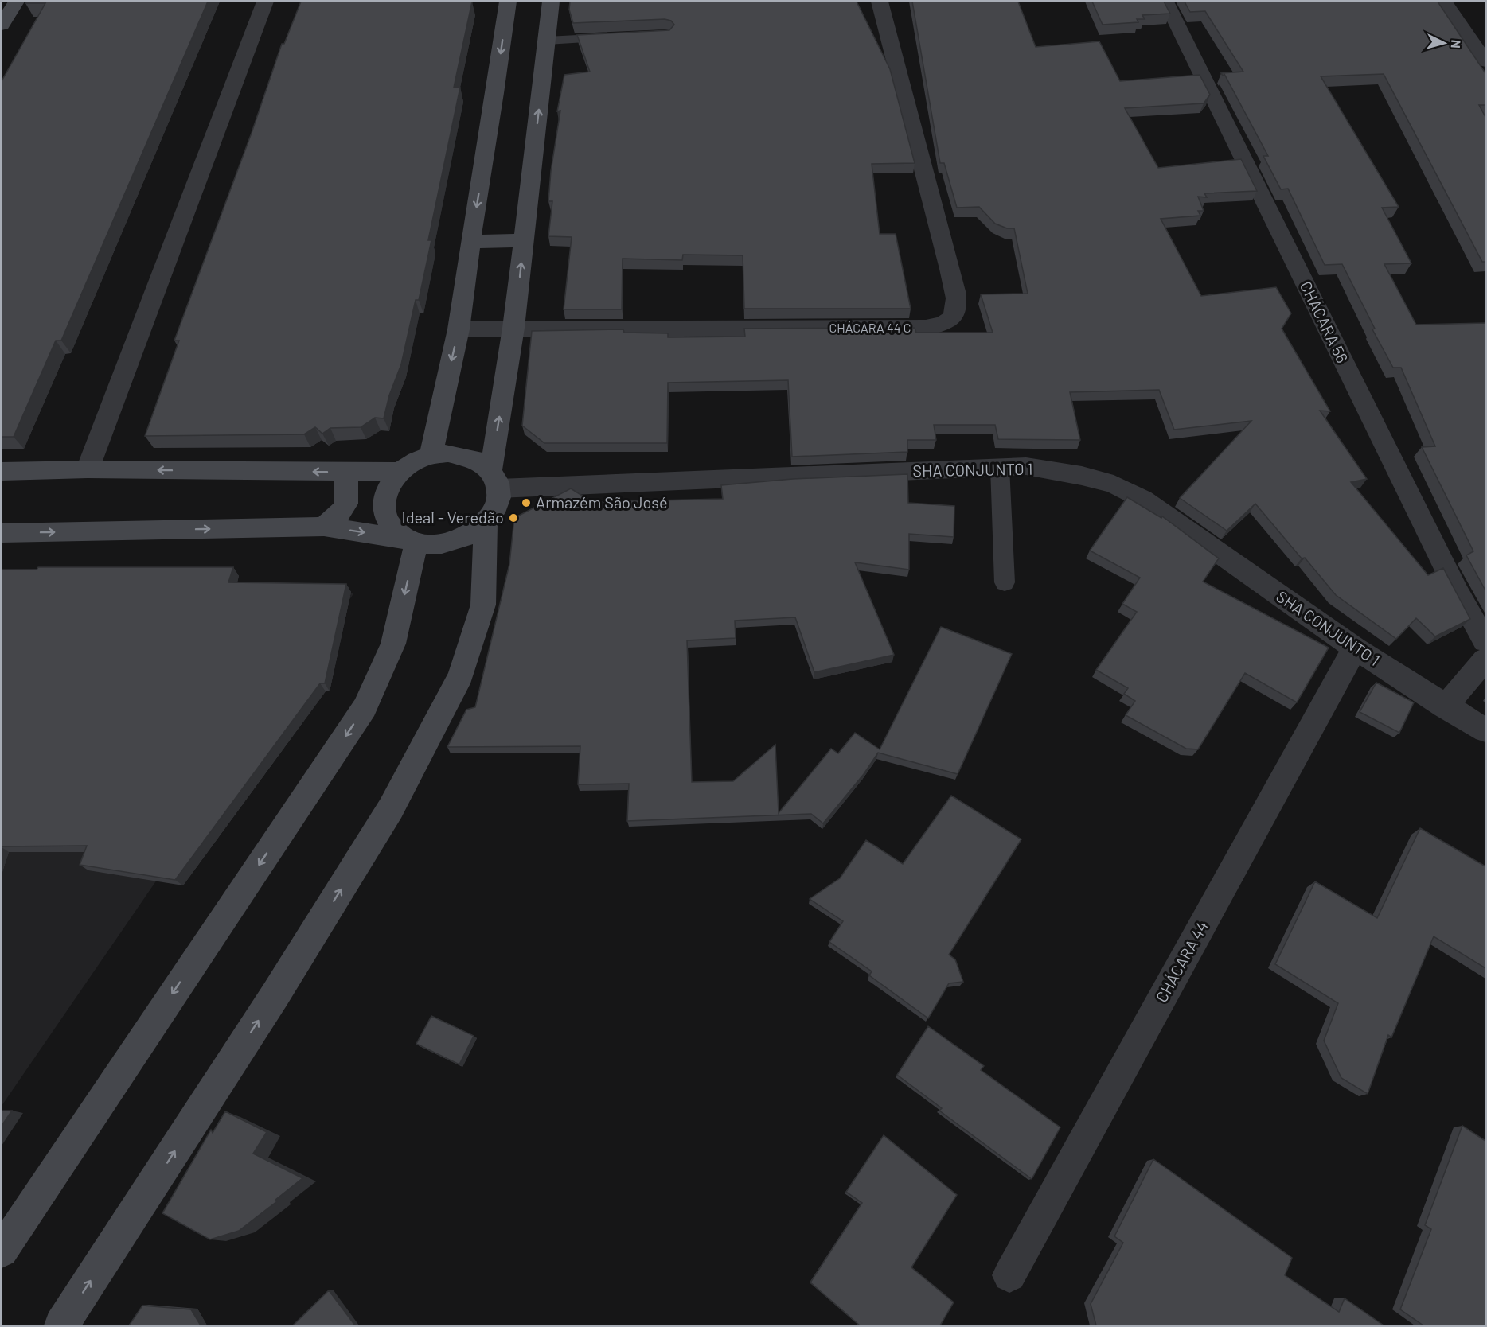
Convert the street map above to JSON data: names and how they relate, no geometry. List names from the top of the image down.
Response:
{
  "streets": {
    "street": [
      "CHÁCARA 56",
      "CHÁCARA 44 C",
      "SHA CONJUNTO 1",
      "CHÁCARA 44"
    ]
  },
  "crossings": [
    ["SHA CONJUNTO 1", "CHÁCARA 44"]
  ],
  "places": ["Armazém São José", "Ideal - Veredão"],
  "north": "right"
}
